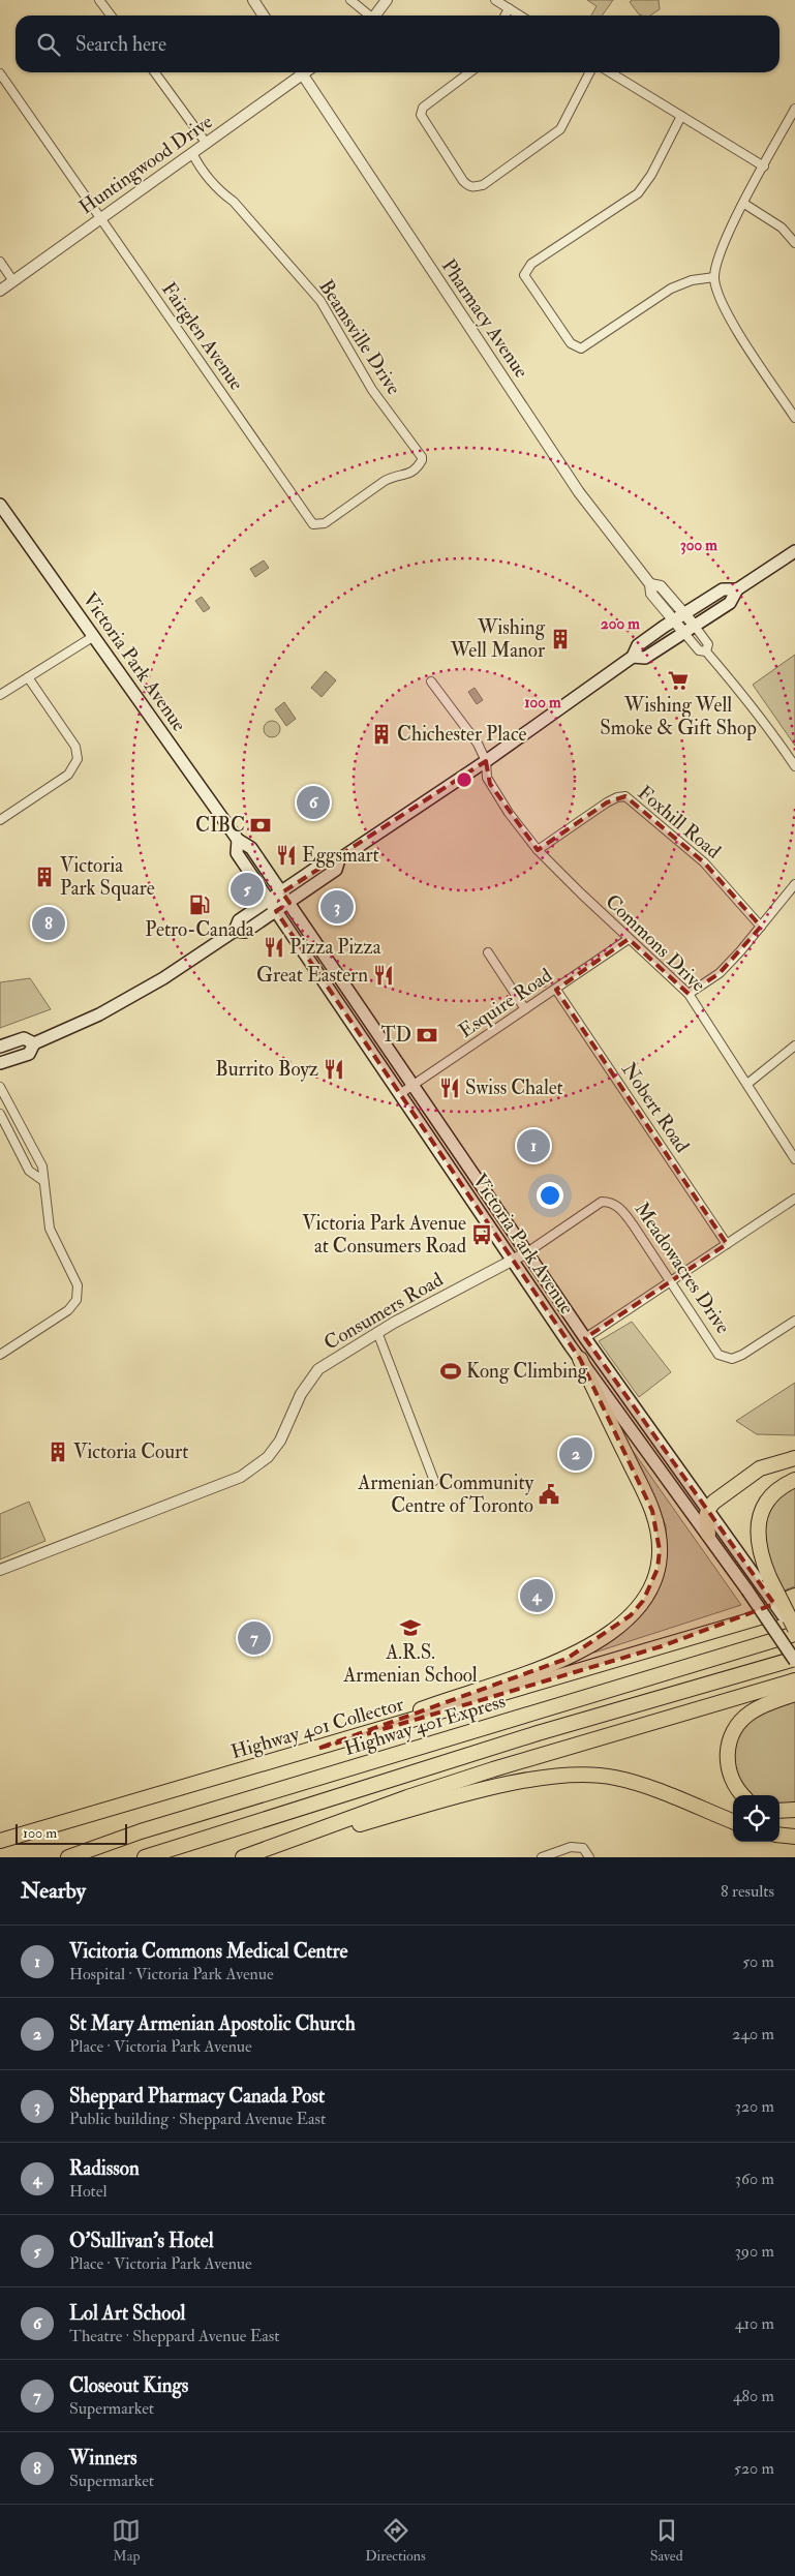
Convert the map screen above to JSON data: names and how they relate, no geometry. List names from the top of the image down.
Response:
{
  "streets": {
    "highway": ["Highway 401 Express", "Highway 401 Collector"],
    "main road": ["Victoria Park Avenue"],
    "street": [
      "Huntingwood Drive",
      "Pharmacy Avenue",
      "Fairglen Avenue",
      "Beamsville Drive",
      "Foxhill Road",
      "Commons Drive",
      "Esquire Road",
      "Nobert Road",
      "Meadowacres Drive",
      "Consumers Road"
    ]
  },
  "crossings": [
    ["Huntingwood Drive", "Fairglen Avenue"],
    ["Huntingwood Drive", "Beamsville Drive"],
    ["Fairglen Avenue", "Beamsville Drive"],
    ["Victoria Park Avenue", "Esquire Road"],
    ["Victoria Park Avenue", "Meadowacres Drive"],
    ["Victoria Park Avenue", "Consumers Road"],
    ["Foxhill Road", "Commons Drive"],
    ["Commons Drive", "Esquire Road"],
    ["Esquire Road", "Nobert Road"],
    ["Meadowacres Drive", "Consumers Road"]
  ],
  "places": {
    "building": [
      "Wishing Well Manor",
      "Chichester Place",
      "Victoria Park Square",
      "Victoria Court"
    ],
    "supermarket": ["Wishing Well Smoke & Gift Shop"],
    "bank": ["CIBC", "TD"],
    "restaurant": [
      "Eggsmart",
      "Pizza Pizza",
      "Great Eastern",
      "Burrito Boyz",
      "Swiss Chalet"
    ],
    "fuel station": ["Petro-Canada"],
    "bus stop": ["Victoria Park Avenue at Consumers Road"],
    "sports": ["Kong Climbing"],
    "public building": ["Armenian Community Centre of Toronto"],
    "school or university": ["A.R.S. Armenian School"]
  },
  "scale_bar": "100 m",
  "page": {
    "search": "Search here",
    "pins": [
      "6",
      "5",
      "3",
      "8",
      "1",
      "2",
      "4",
      "7"
    ],
    "scale": "100 m",
    "heading": ["Nearby", "8 results"],
    "list": [
      {
        "mark": "1",
        "name": "Vicitoria Commons Medical Centre",
        "note": "Hospital · Victoria Park Avenue",
        "value": "50 m"
      },
      {
        "mark": "2",
        "name": "St Mary Armenian Apostolic Church",
        "note": "Place · Victoria Park Avenue",
        "value": "240 m"
      },
      {
        "mark": "3",
        "name": "Sheppard Pharmacy Canada Post",
        "note": "Public building · Sheppard Avenue East",
        "value": "320 m"
      },
      {
        "mark": "4",
        "name": "Radisson",
        "note": "Hotel",
        "value": "360 m"
      },
      {
        "mark": "5",
        "name": "O’Sullivan’s Hotel",
        "note": "Place · Victoria Park Avenue",
        "value": "390 m"
      },
      {
        "mark": "6",
        "name": "Lol Art School",
        "note": "Theatre · Sheppard Avenue East",
        "value": "410 m"
      },
      {
        "mark": "7",
        "name": "Closeout Kings",
        "note": "Supermarket",
        "value": "480 m"
      },
      {
        "mark": "8",
        "name": "Winners",
        "note": "Supermarket",
        "value": "520 m"
      }
    ],
    "nav": ["Map", "Directions", "Saved"]
  },
  "rings": ["300 m", "200 m", "100 m"]
}
